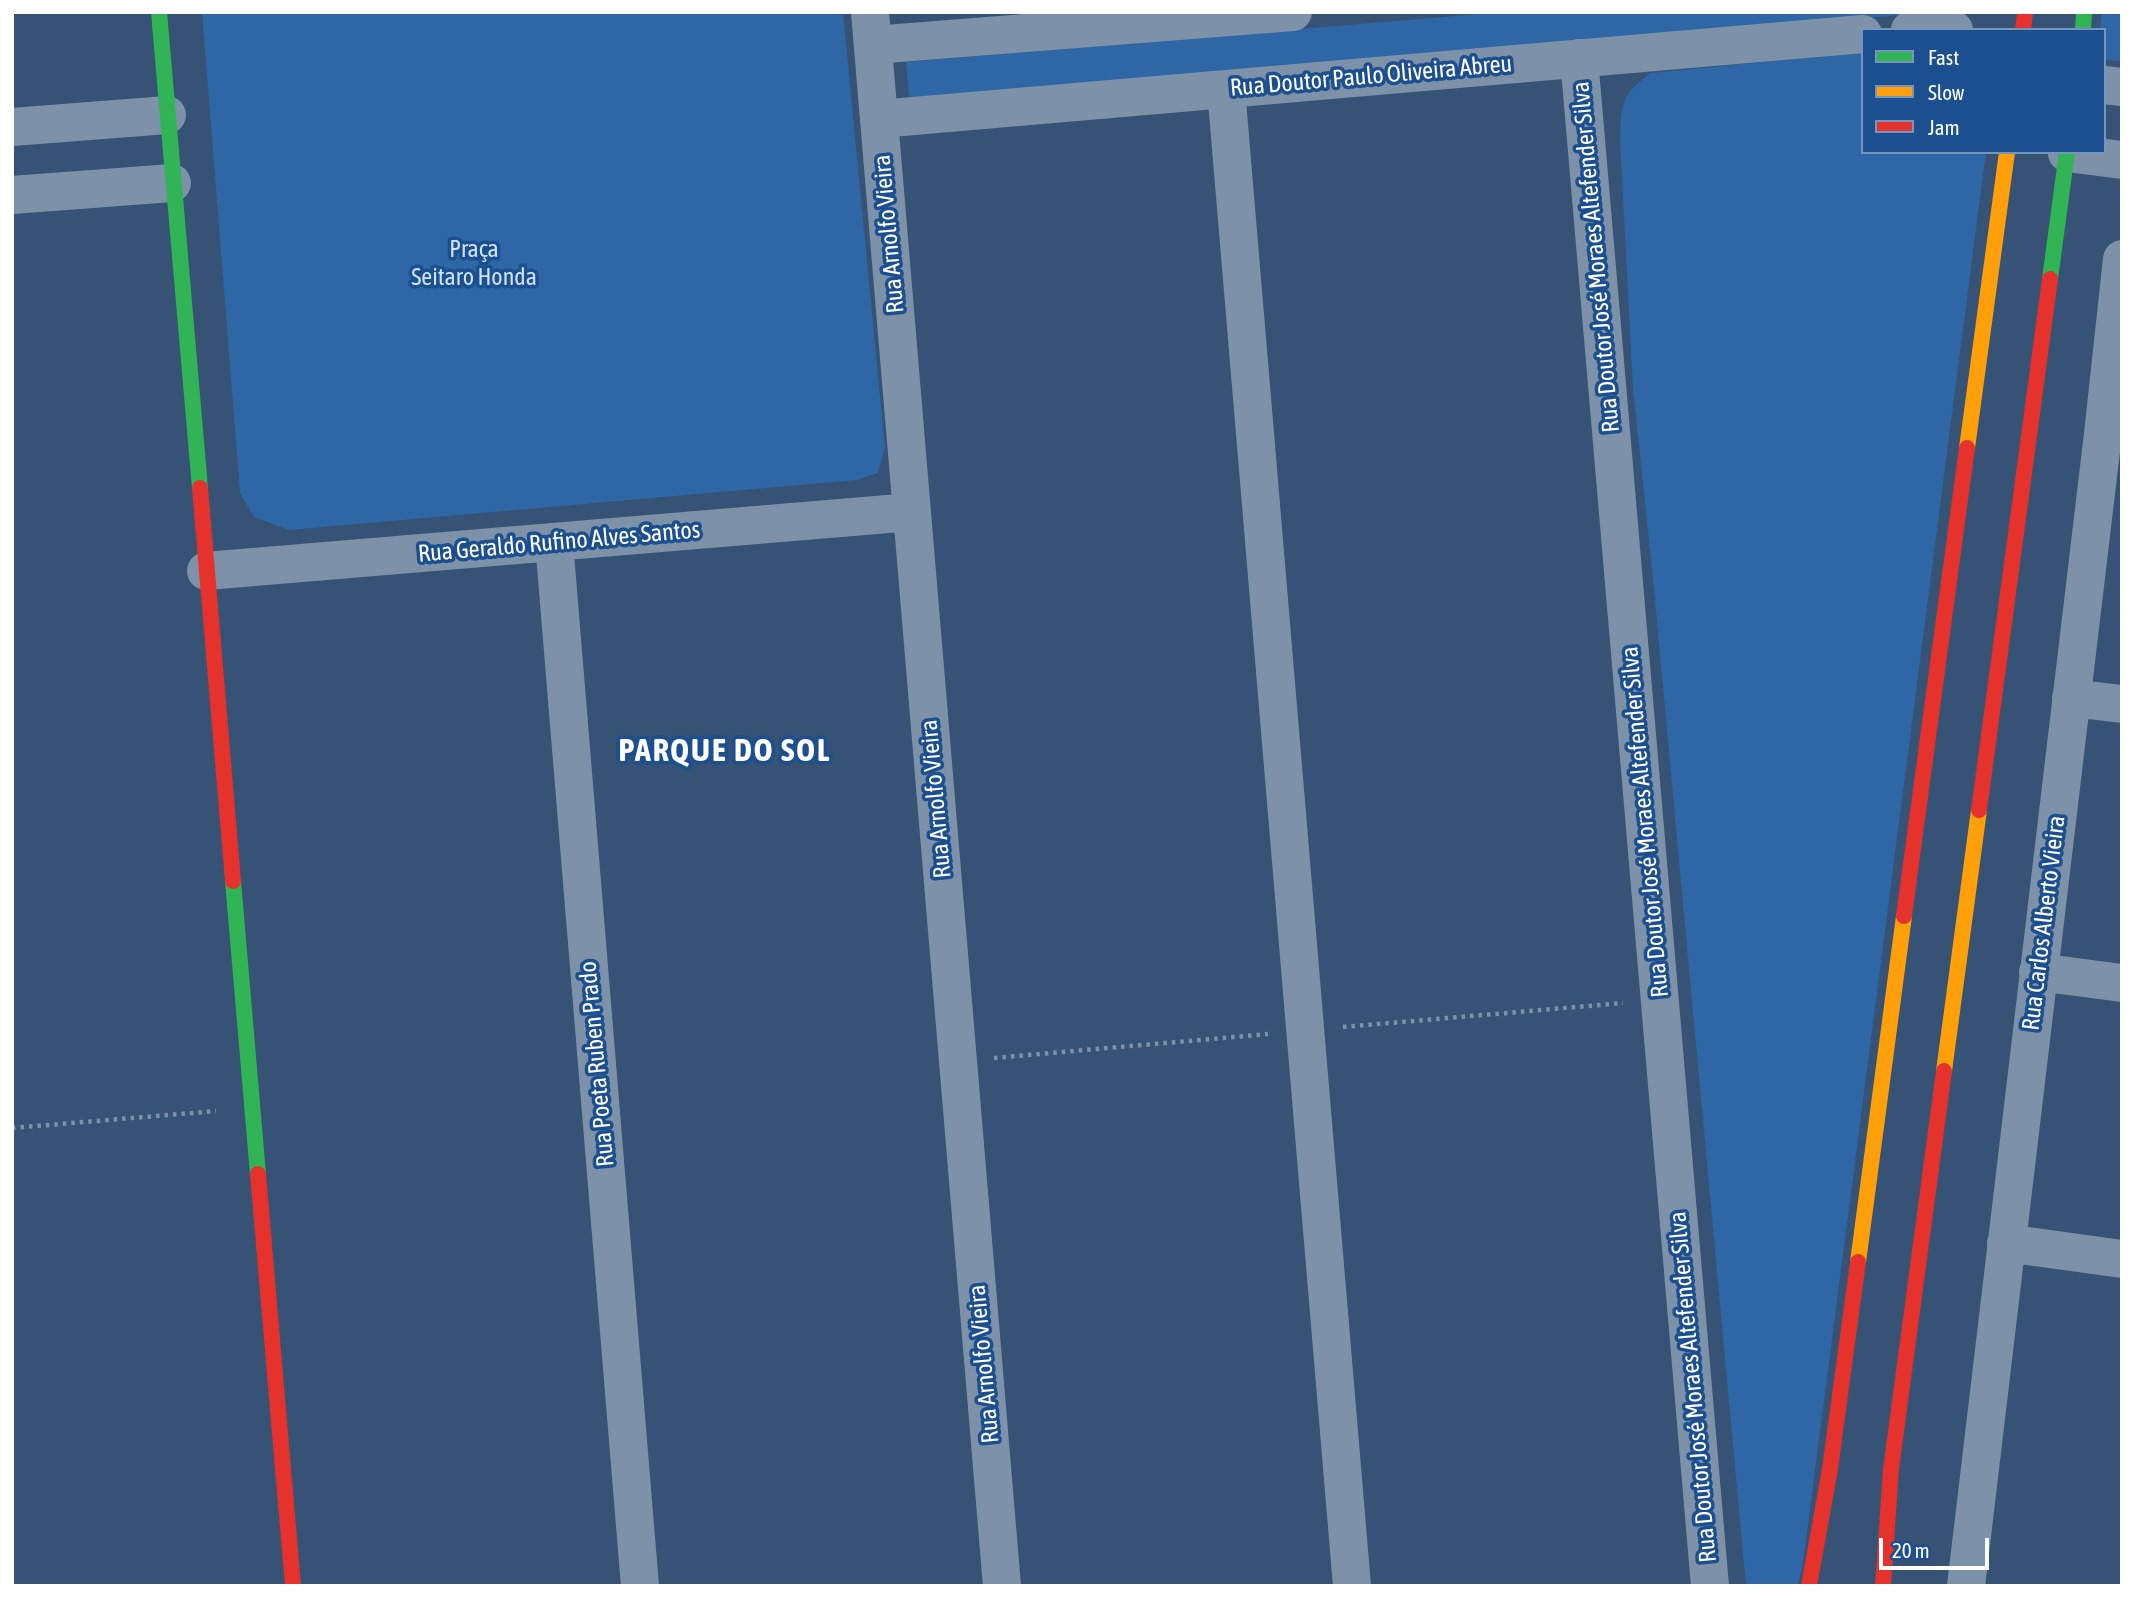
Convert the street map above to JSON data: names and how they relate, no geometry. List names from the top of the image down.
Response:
{
  "streets": {
    "street": [
      "Rua Doutor Paulo Oliveira Abreu",
      "Rua Arnolfo Vieira",
      "Rua Doutor José Moraes Altefender Silva",
      "Rua Geraldo Rufino Alves Santos",
      "Rua Carlos Alberto Vieira",
      "Rua Poeta Ruben Prado"
    ]
  },
  "crossings": [
    ["Rua Doutor Paulo Oliveira Abreu", "Rua Arnolfo Vieira"],
    ["Rua Doutor Paulo Oliveira Abreu", "Rua Doutor José Moraes Altefender Silva"],
    ["Rua Arnolfo Vieira", "Rua Geraldo Rufino Alves Santos"],
    ["Rua Geraldo Rufino Alves Santos", "Rua Poeta Ruben Prado"]
  ],
  "districts": ["PARQUE DO SOL"],
  "parks": ["Praça Seitaro Honda"],
  "legend": ["Fast", "Slow", "Jam"],
  "scale_bar": "20 m"
}
